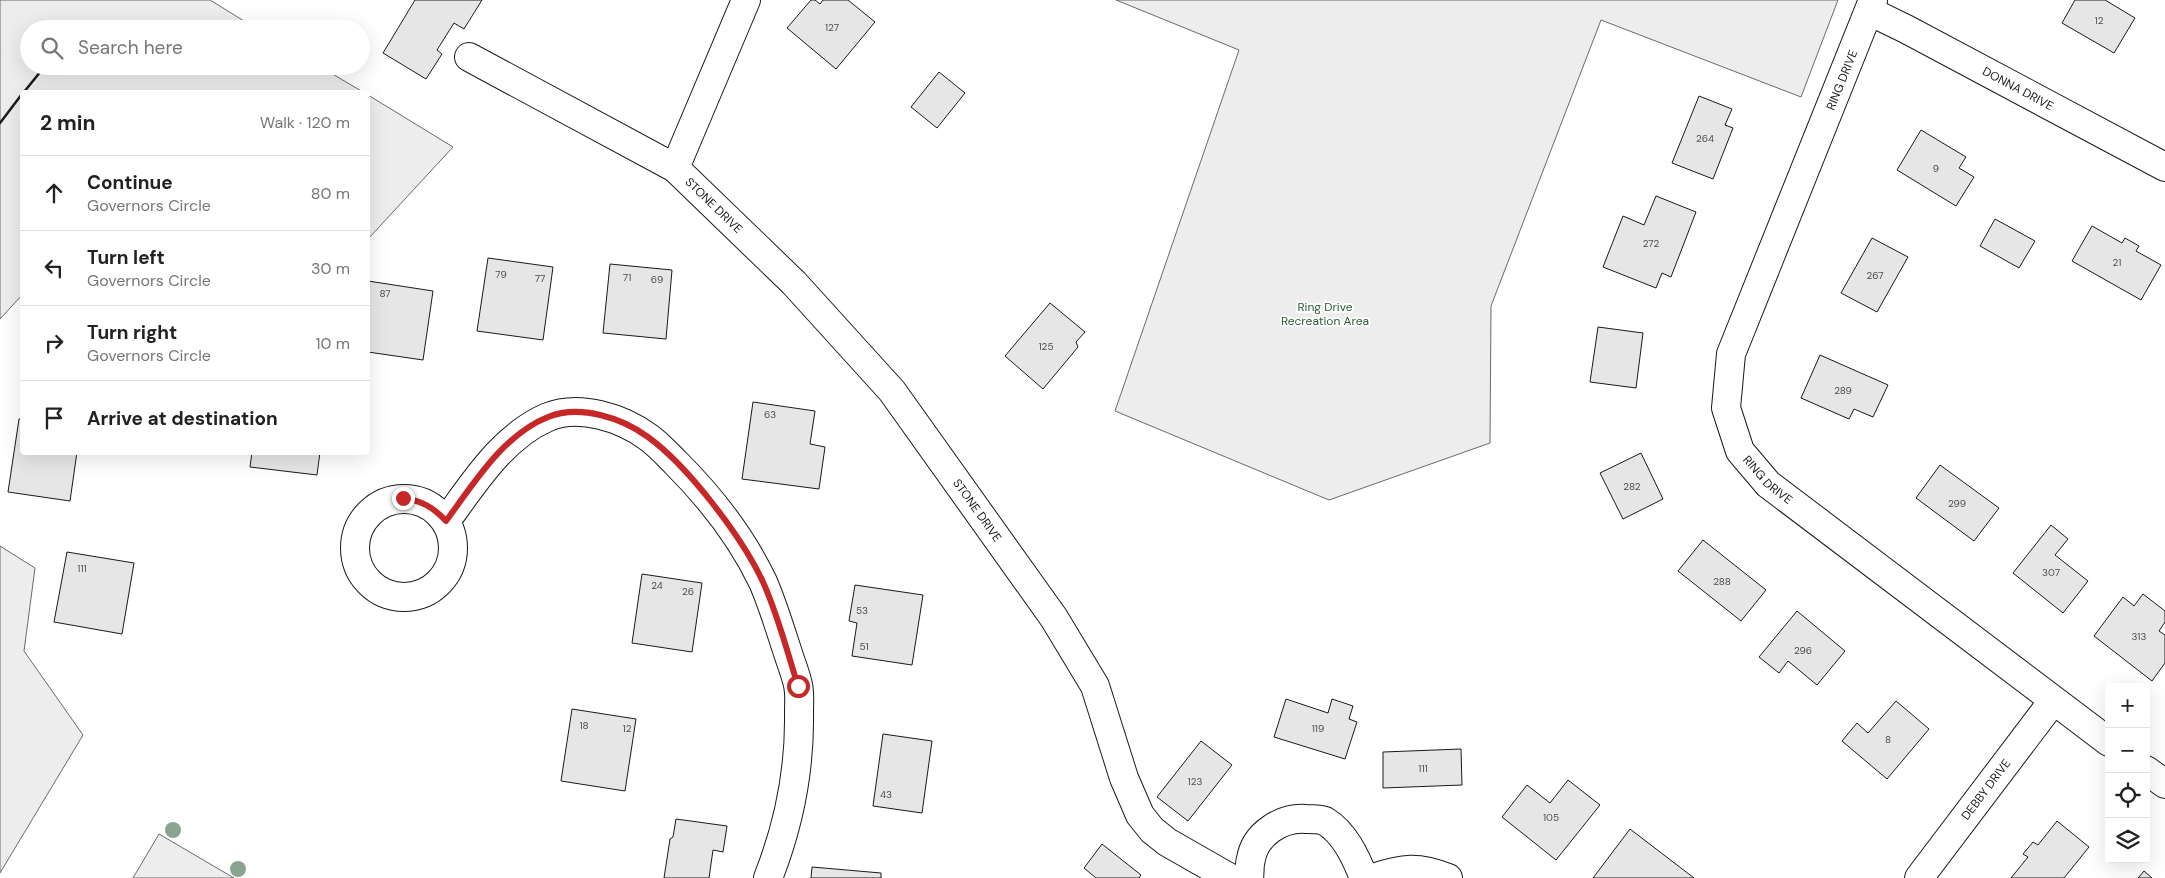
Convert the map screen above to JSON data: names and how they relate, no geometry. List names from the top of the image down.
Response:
{
  "streets": {
    "street": [
      "RING DRIVE",
      "DONNA DRIVE",
      "STONE DRIVE",
      "DEBBY DRIVE"
    ]
  },
  "crossings": [
    ["RING DRIVE", "DONNA DRIVE"],
    ["RING DRIVE", "DEBBY DRIVE"]
  ],
  "parks": ["Ring Drive Recreation Area"],
  "house_numbers": [
    "12",
    "127",
    "264",
    "9",
    "272",
    "21",
    "79",
    "267",
    "71",
    "77",
    "69",
    "87",
    "125",
    "289",
    "63",
    "282",
    "299",
    "111",
    "307",
    "288",
    "24",
    "26",
    "53",
    "313",
    "51",
    "296",
    "18",
    "12",
    "119",
    "8",
    "111",
    "123",
    "43",
    "105"
  ],
  "page": {
    "search": "Search here",
    "heading": ["2 min", "Walk · 120 m"],
    "list": [
      ["Continue", "Governors Circle", "80 m"],
      ["Turn left", "Governors Circle", "30 m"],
      ["Turn right", "Governors Circle", "10 m"],
      "Arrive at destination"
    ],
    "map_buttons": ["+", "−"]
  }
}
